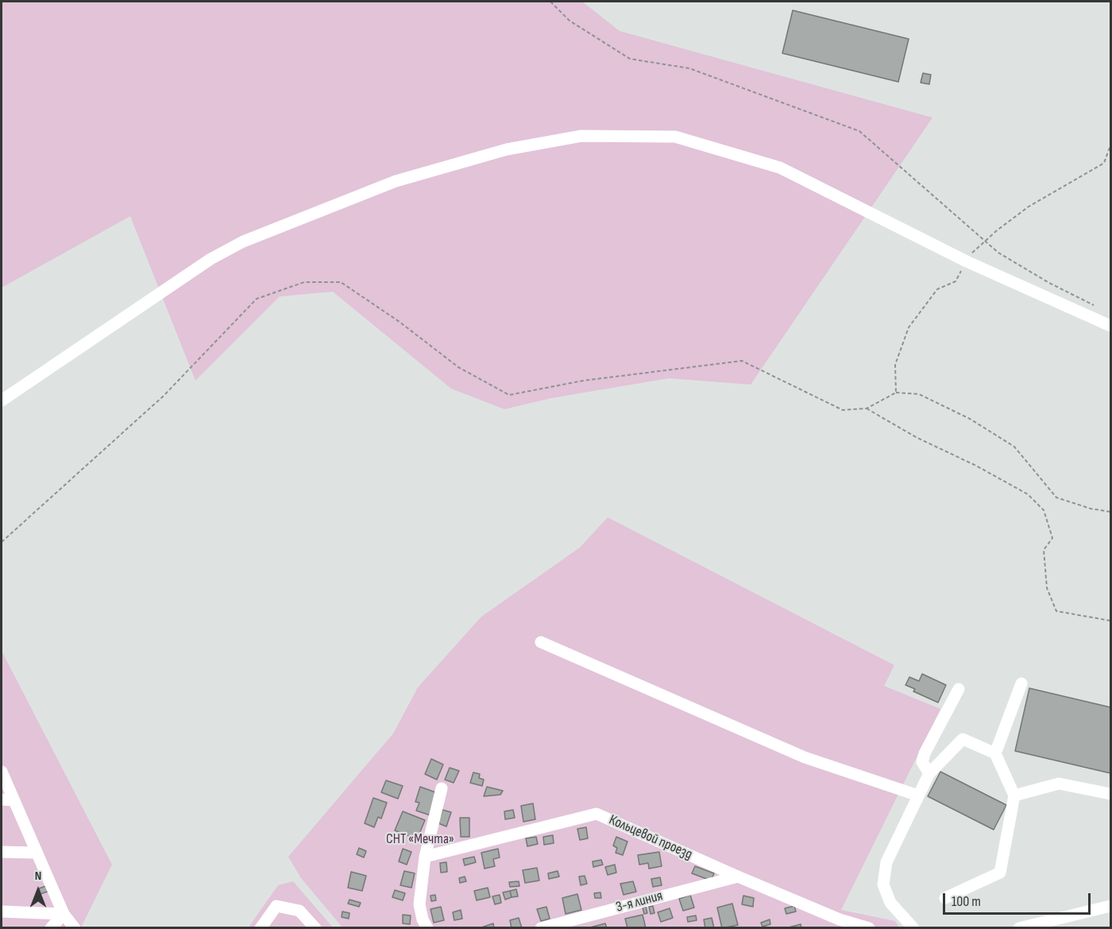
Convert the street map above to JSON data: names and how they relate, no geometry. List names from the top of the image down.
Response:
{
  "streets": {
    "street": ["Кольцевой проезд", "3-я линия"]
  },
  "crossings": [
    ["Кольцевой проезд", "3-я линия"]
  ],
  "parks": ["СНТ «Мечта»"],
  "scale_bar": "100 m",
  "north": "top"
}
